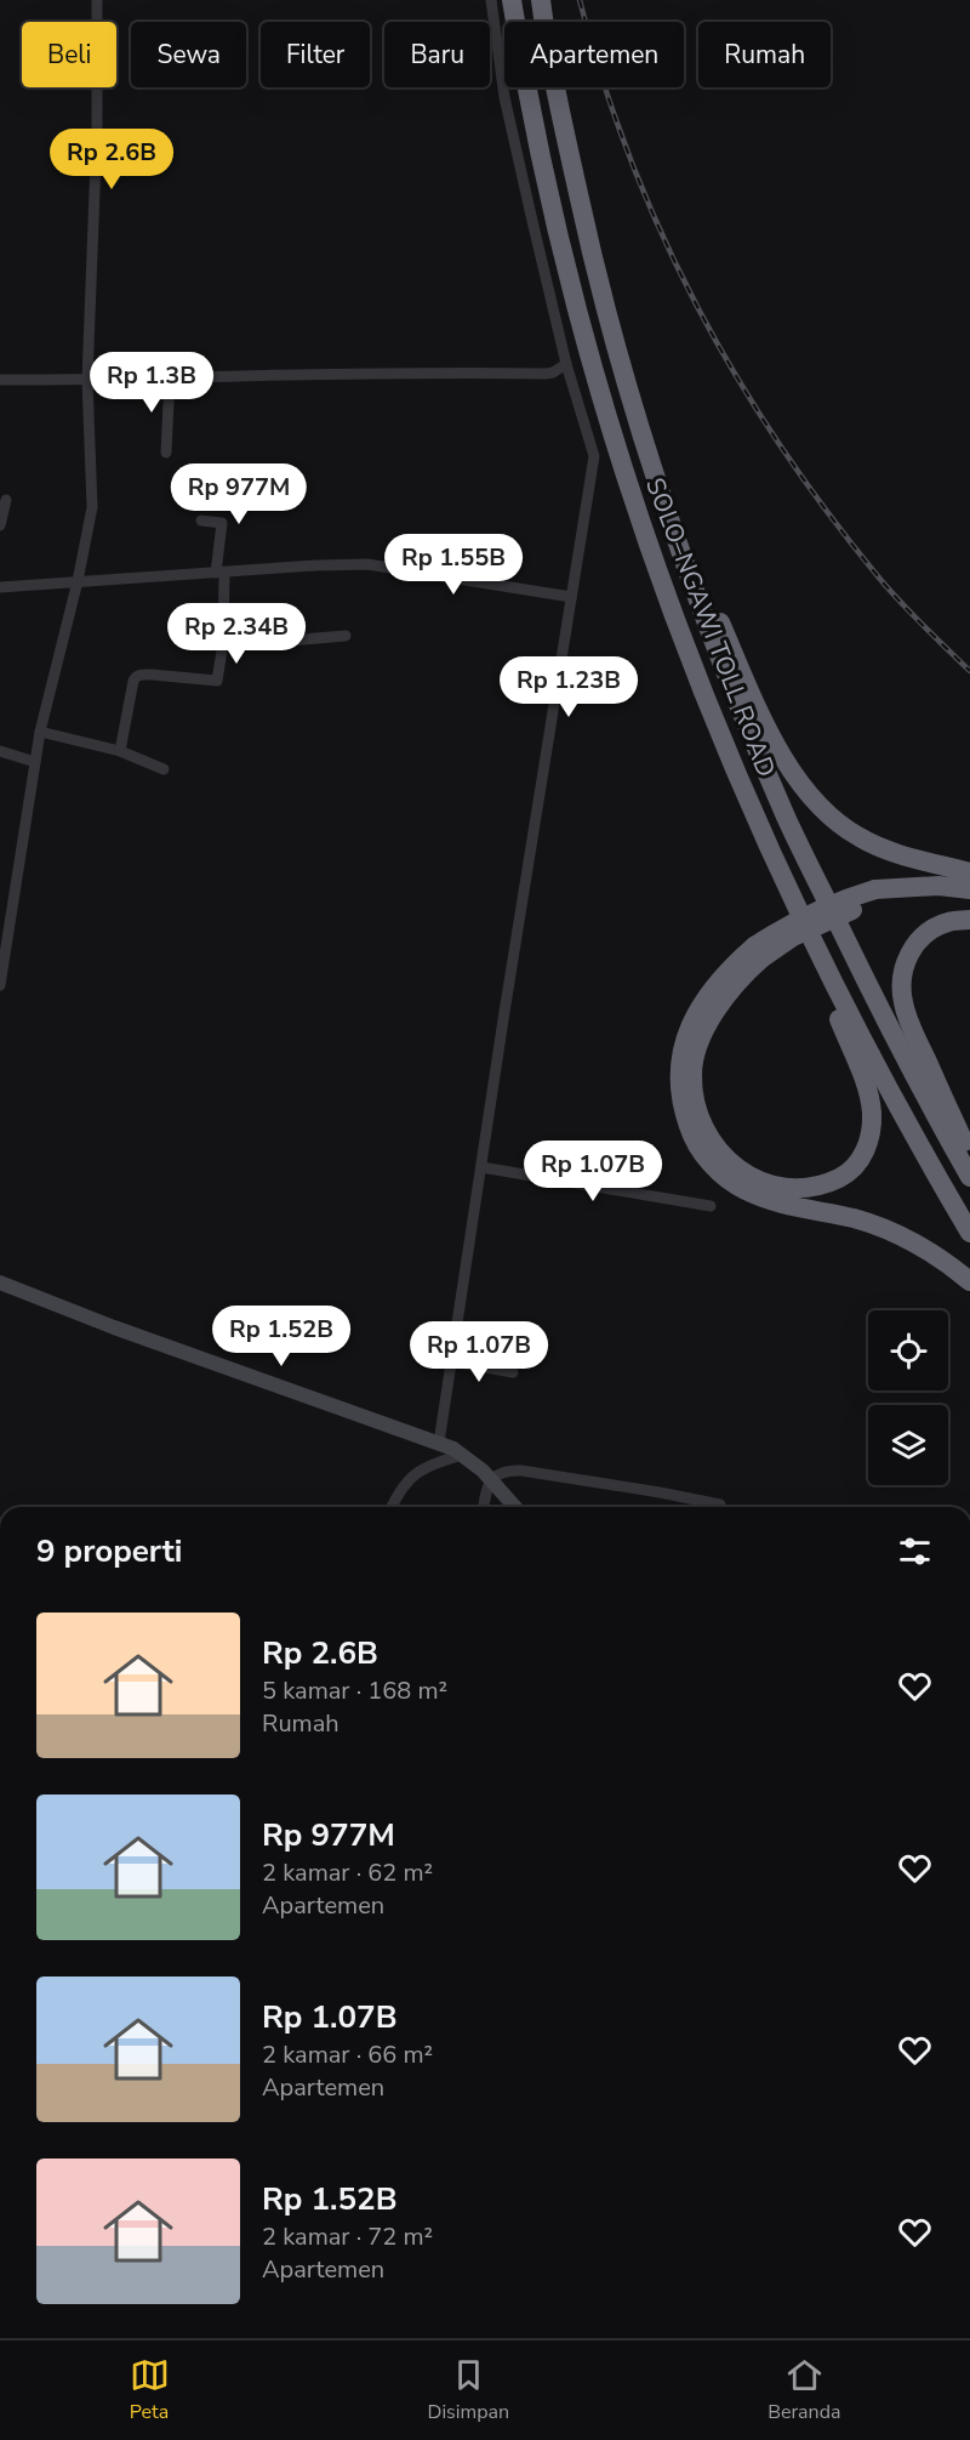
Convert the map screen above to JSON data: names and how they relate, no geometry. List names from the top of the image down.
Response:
{
  "streets": {
    "highway": ["SOLO–NGAWI TOLL ROAD"]
  },
  "page": {
    "chip": [
      "Beli",
      "Sewa",
      "Filter",
      "Baru",
      "Apartemen",
      "Rumah"
    ],
    "price": [
      "Rp 2.6B",
      "Rp 1.3B",
      "Rp 977M",
      "Rp 1.55B",
      "Rp 2.34B",
      "Rp 1.23B",
      "Rp 1.07B",
      "Rp 1.52B",
      "Rp 1.07B"
    ],
    "heading": "9 properti",
    "list": [
      {
        "name": "Rp 2.6B",
        "note": "5 kamar · 168 m² · Rumah"
      },
      {
        "name": "Rp 977M",
        "note": "2 kamar · 62 m² · Apartemen"
      },
      {
        "name": "Rp 1.07B",
        "note": "2 kamar · 66 m² · Apartemen"
      },
      {
        "name": "Rp 1.52B",
        "note": "2 kamar · 72 m² · Apartemen"
      }
    ],
    "tabs": ["Peta", "Disimpan", "Beranda"]
  }
}
